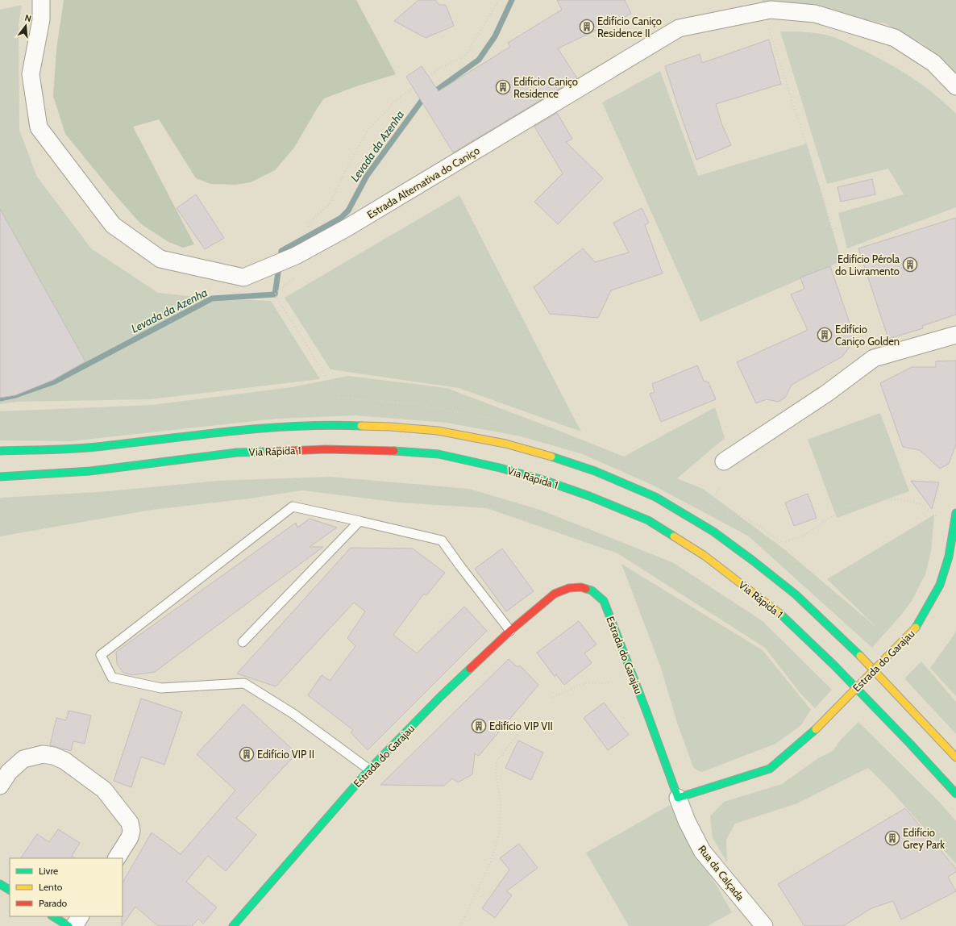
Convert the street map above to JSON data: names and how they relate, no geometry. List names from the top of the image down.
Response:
{
  "streets": {
    "main road": ["Via Rápida 1", "Estrada do Garajau"],
    "street": ["Estrada Alternativa do Caniço", "Rua da Calçada"]
  },
  "crossings": [
    ["Estrada do Garajau", "Rua da Calçada"]
  ],
  "water": ["Levada da Azenha"],
  "places": {
    "building": [
      "Edifício Caniço Residence II",
      "Edifício Caniço Residence",
      "Edifício Pérola do Livramento",
      "Edifício Caniço Golden",
      "Edifício VIP VII",
      "Edifício VIP II",
      "Edifício Grey Park"
    ]
  },
  "legend": ["Livre", "Lento", "Parado"],
  "north": "top"
}
